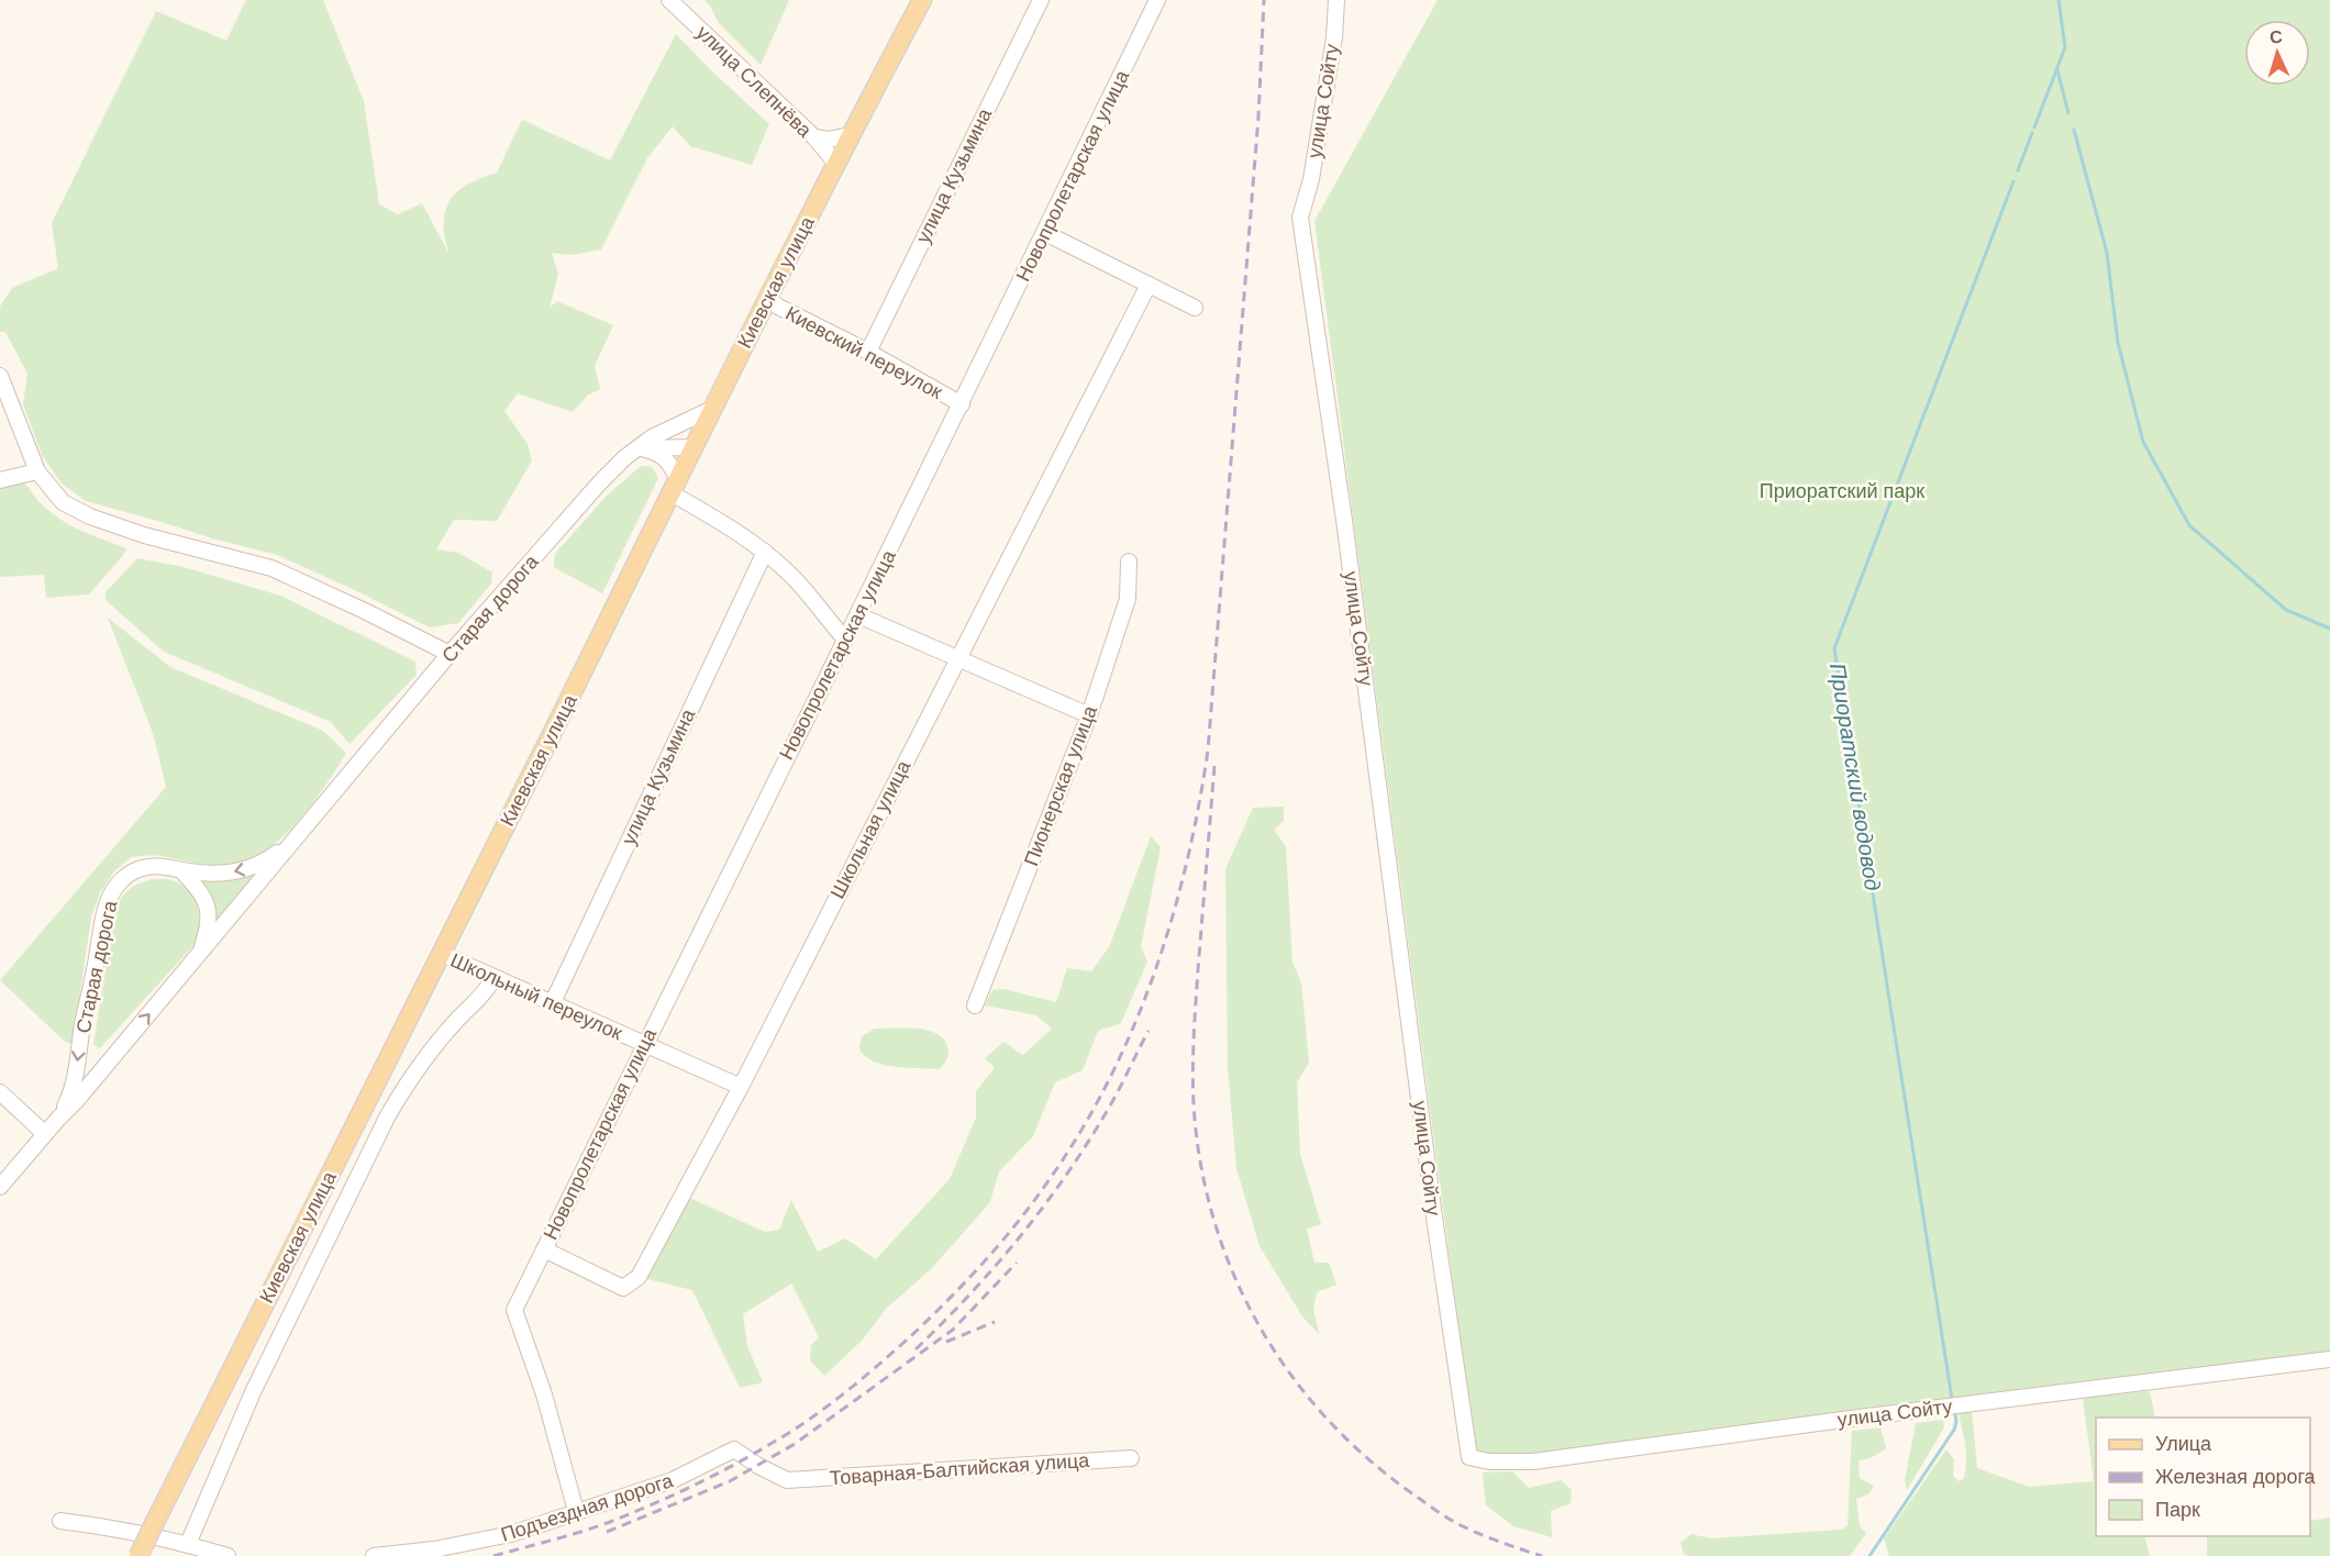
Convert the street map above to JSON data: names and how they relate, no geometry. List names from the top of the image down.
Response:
{
  "streets": {
    "main road": ["Киевская улица"],
    "street": [
      "улица Слепнёва",
      "улица Сойту",
      "улица Кузьмина",
      "Новопролетарская улица",
      "Киевский переулок",
      "Старая дорога",
      "Пионерская улица",
      "Школьная улица",
      "Школьный переулок",
      "Товарная-Балтийская улица",
      "Подъездная дорога"
    ]
  },
  "crossings": [
    ["улица Слепнёва", "Киевская улица"],
    ["улица Кузьмина", "Киевский переулок"],
    ["улица Кузьмина", "Школьный переулок"],
    ["Новопролетарская улица", "Киевский переулок"],
    ["Новопролетарская улица", "Школьная улица"],
    ["Новопролетарская улица", "Школьный переулок"],
    ["Новопролетарская улица", "Подъездная дорога"],
    ["Киевская улица", "Киевский переулок"],
    ["Киевская улица", "Старая дорога"],
    ["Киевская улица", "Школьный переулок"],
    ["Школьная улица", "Школьный переулок"],
    ["Товарная-Балтийская улица", "Подъездная дорога"]
  ],
  "water": ["Приоратский водовод"],
  "parks": ["Приоратский парк"],
  "legend": ["Улица", "Железная дорога", "Парк"],
  "north": "top"
}
